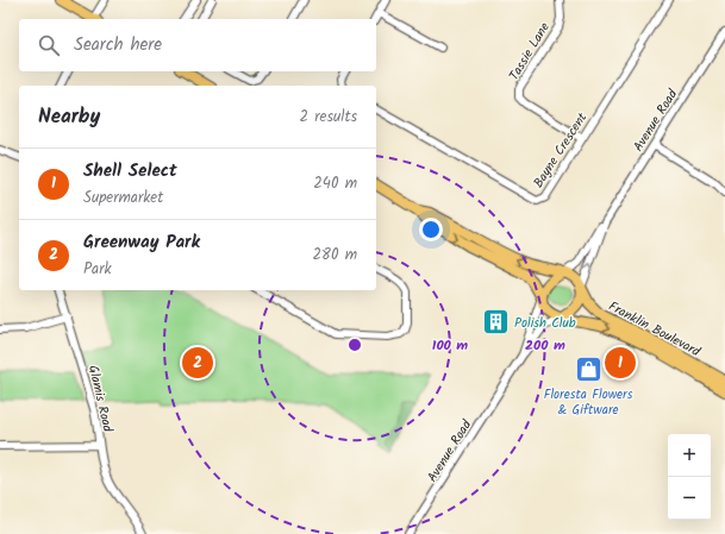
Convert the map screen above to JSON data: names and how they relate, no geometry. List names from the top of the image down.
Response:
{
  "streets": {
    "main road": ["Franklin Boulevard"],
    "street": [
      "Tassie Lane",
      "Avenue Road",
      "Bayne Crescent",
      "Glamis Road"
    ]
  },
  "crossings": [
    ["Tassie Lane", "Bayne Crescent"],
    ["Avenue Road", "Franklin Boulevard"]
  ],
  "places": {
    "building": ["Polish Club"],
    "shop": ["Floresta Flowers & Giftware"]
  },
  "page": {
    "search": "Search here",
    "heading": ["Nearby", "2 results"],
    "list": [
      {
        "mark": "1",
        "name": "Shell Select",
        "note": "Supermarket",
        "value": "240 m"
      },
      {
        "mark": "2",
        "name": "Greenway Park",
        "note": "Park",
        "value": "280 m"
      }
    ],
    "pins": ["1", "2"],
    "map_buttons": ["+", "−"]
  },
  "rings": ["100 m", "200 m"]
}
